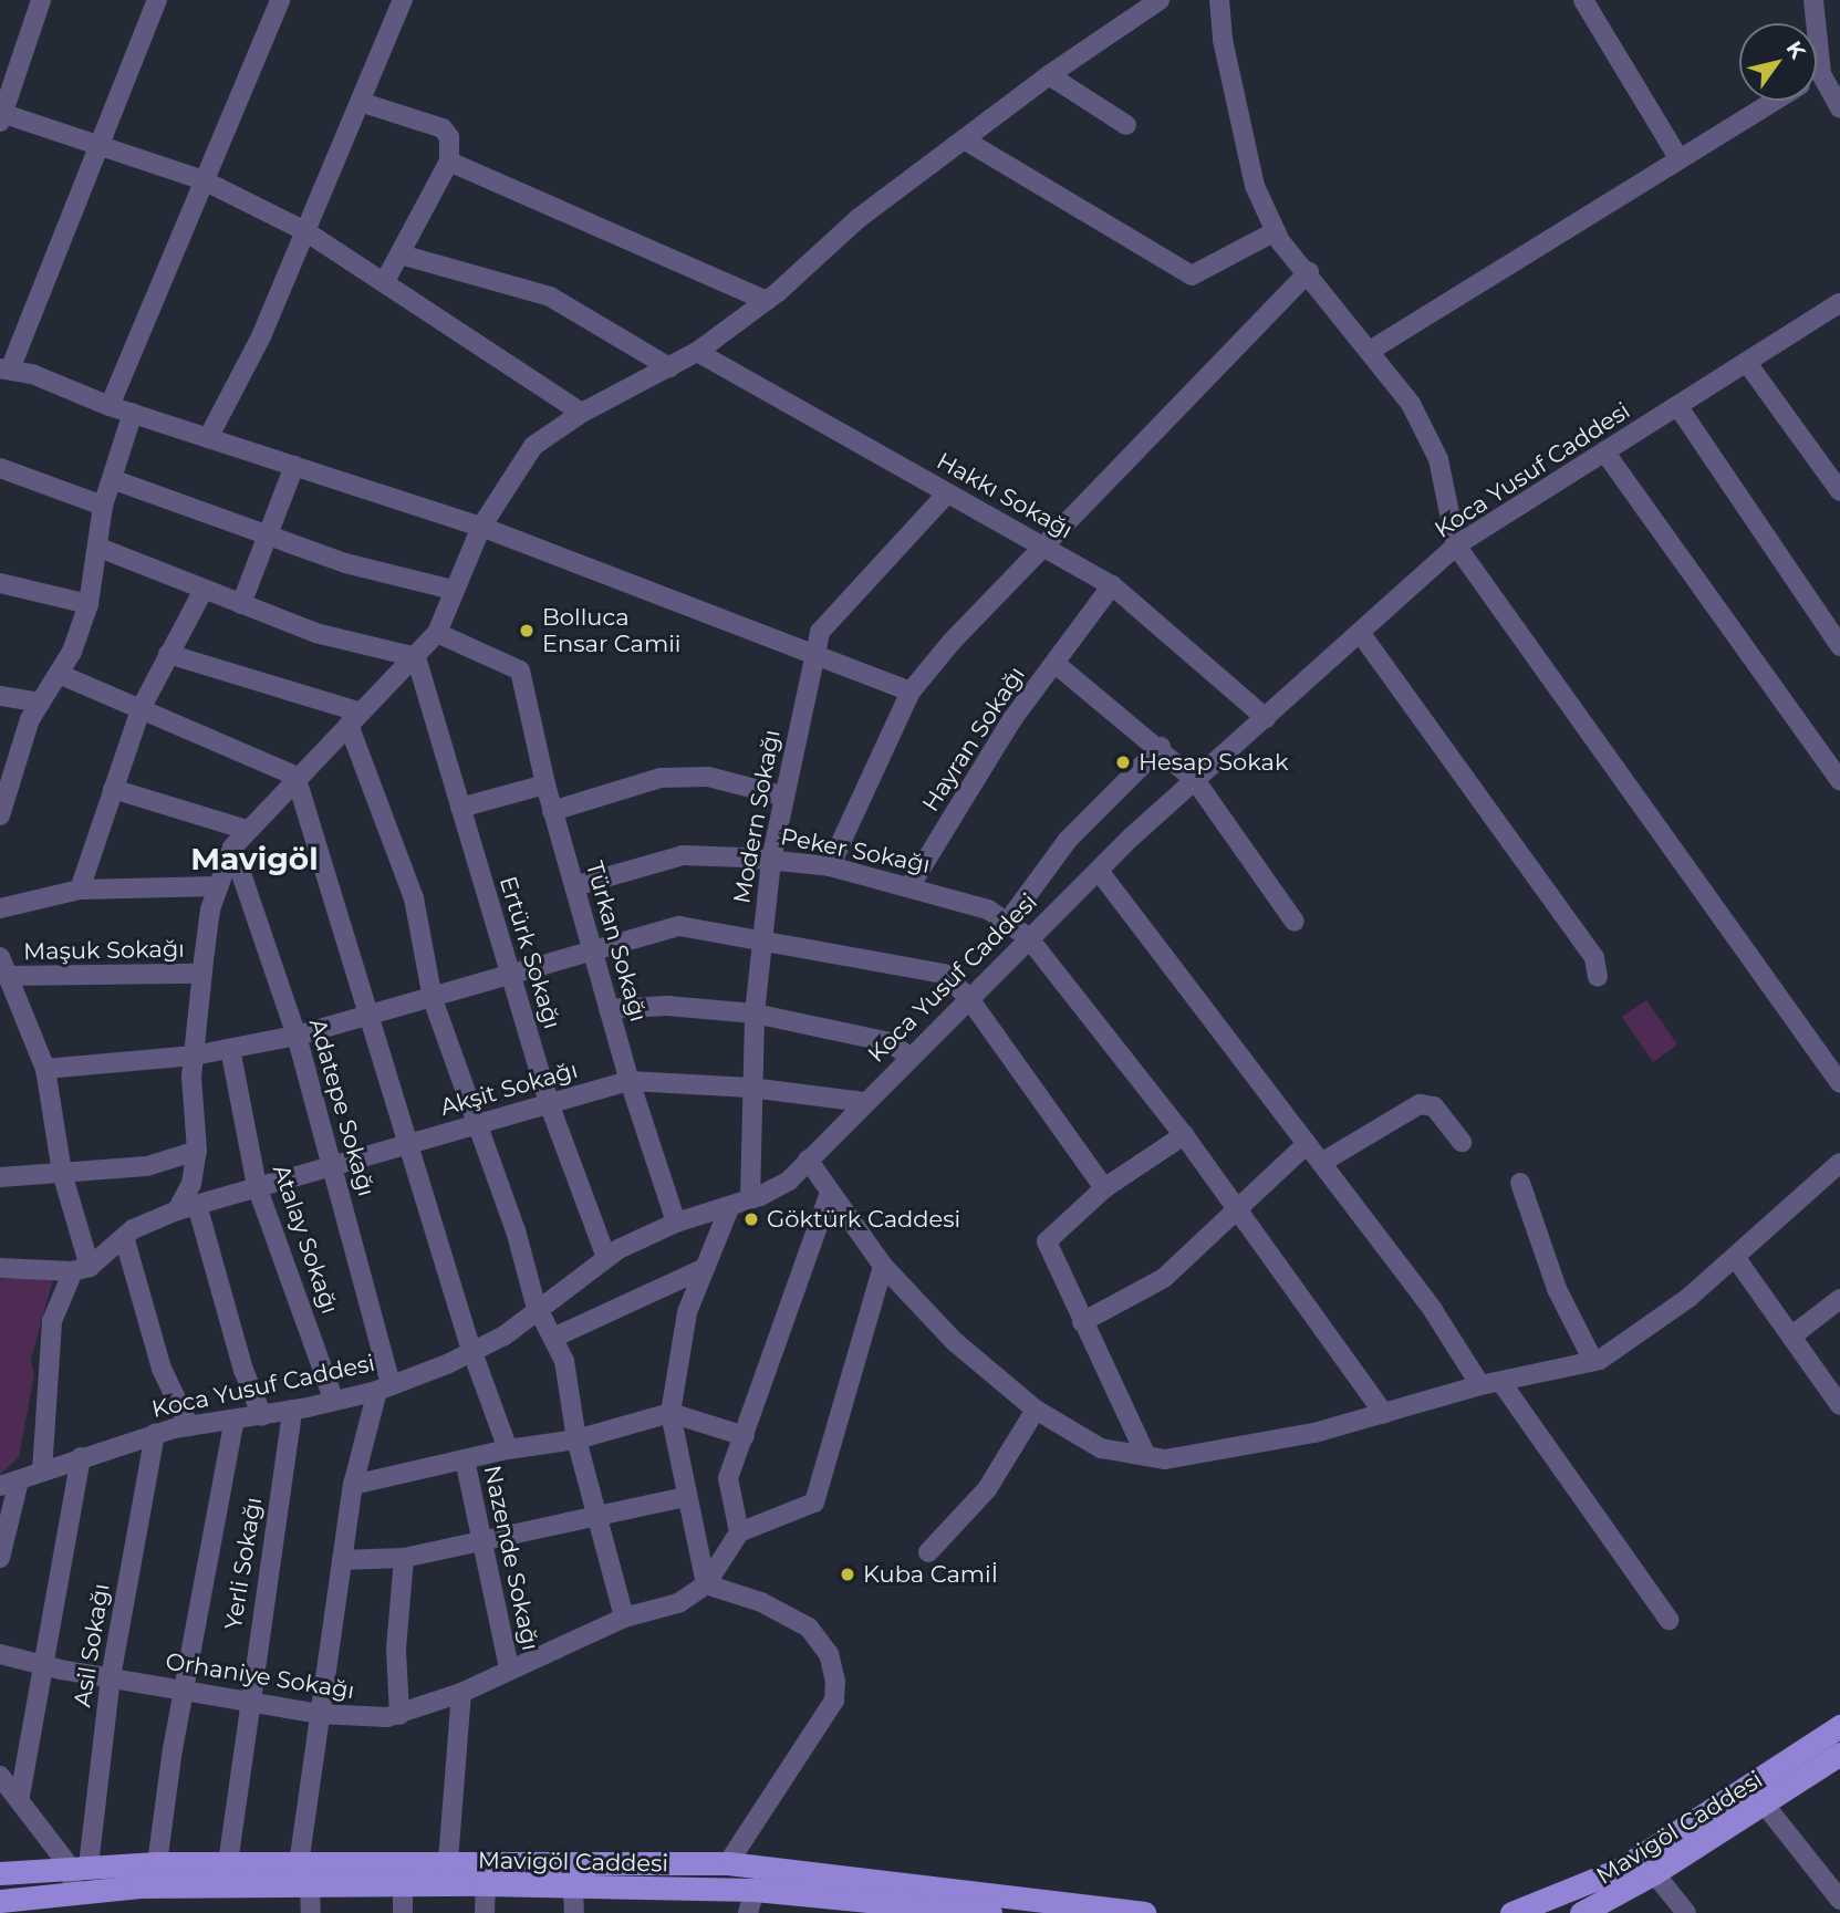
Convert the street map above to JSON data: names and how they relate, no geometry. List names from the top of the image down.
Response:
{
  "streets": {
    "main road": ["Mavigöl Caddesi"],
    "street": [
      "Koca Yusuf Caddesi",
      "Hakkı Sokağı",
      "Hayran Sokağı",
      "Modern Sokağı",
      "Peker Sokağı",
      "Türkan Sokağı",
      "Maşuk Sokağı",
      "Ertürk Sokağı",
      "Akşit Sokağı",
      "Adatepe Sokağı",
      "Atalay Sokağı",
      "Nazende Sokağı",
      "Yerli Sokağı",
      "Asil Sokağı",
      "Orhaniye Sokağı"
    ]
  },
  "crossings": [
    ["Koca Yusuf Caddesi", "Hakkı Sokağı"],
    ["Koca Yusuf Caddesi", "Modern Sokağı"],
    ["Koca Yusuf Caddesi", "Peker Sokağı"],
    ["Koca Yusuf Caddesi", "Türkan Sokağı"],
    ["Koca Yusuf Caddesi", "Ertürk Sokağı"],
    ["Koca Yusuf Caddesi", "Akşit Sokağı"],
    ["Koca Yusuf Caddesi", "Adatepe Sokağı"],
    ["Koca Yusuf Caddesi", "Atalay Sokağı"],
    ["Koca Yusuf Caddesi", "Yerli Sokağı"],
    ["Koca Yusuf Caddesi", "Asil Sokağı"],
    ["Hakkı Sokağı", "Hayran Sokağı"],
    ["Hakkı Sokağı", "Modern Sokağı"],
    ["Hayran Sokağı", "Peker Sokağı"],
    ["Modern Sokağı", "Peker Sokağı"],
    ["Modern Sokağı", "Akşit Sokağı"],
    ["Peker Sokağı", "Türkan Sokağı"],
    ["Türkan Sokağı", "Akşit Sokağı"],
    ["Ertürk Sokağı", "Akşit Sokağı"],
    ["Akşit Sokağı", "Adatepe Sokağı"],
    ["Akşit Sokağı", "Atalay Sokağı"],
    ["Nazende Sokağı", "Orhaniye Sokağı"],
    ["Yerli Sokağı", "Orhaniye Sokağı"],
    ["Yerli Sokağı", "Mavigöl Caddesi"],
    ["Asil Sokağı", "Orhaniye Sokağı"],
    ["Asil Sokağı", "Mavigöl Caddesi"]
  ],
  "districts": ["Mavigöl"],
  "places": [
    "Bolluca Ensar Camii",
    "Hesap Sokak",
    "Göktürk Caddesi",
    "Kuba Camiİ"
  ],
  "north": "top right"
}
